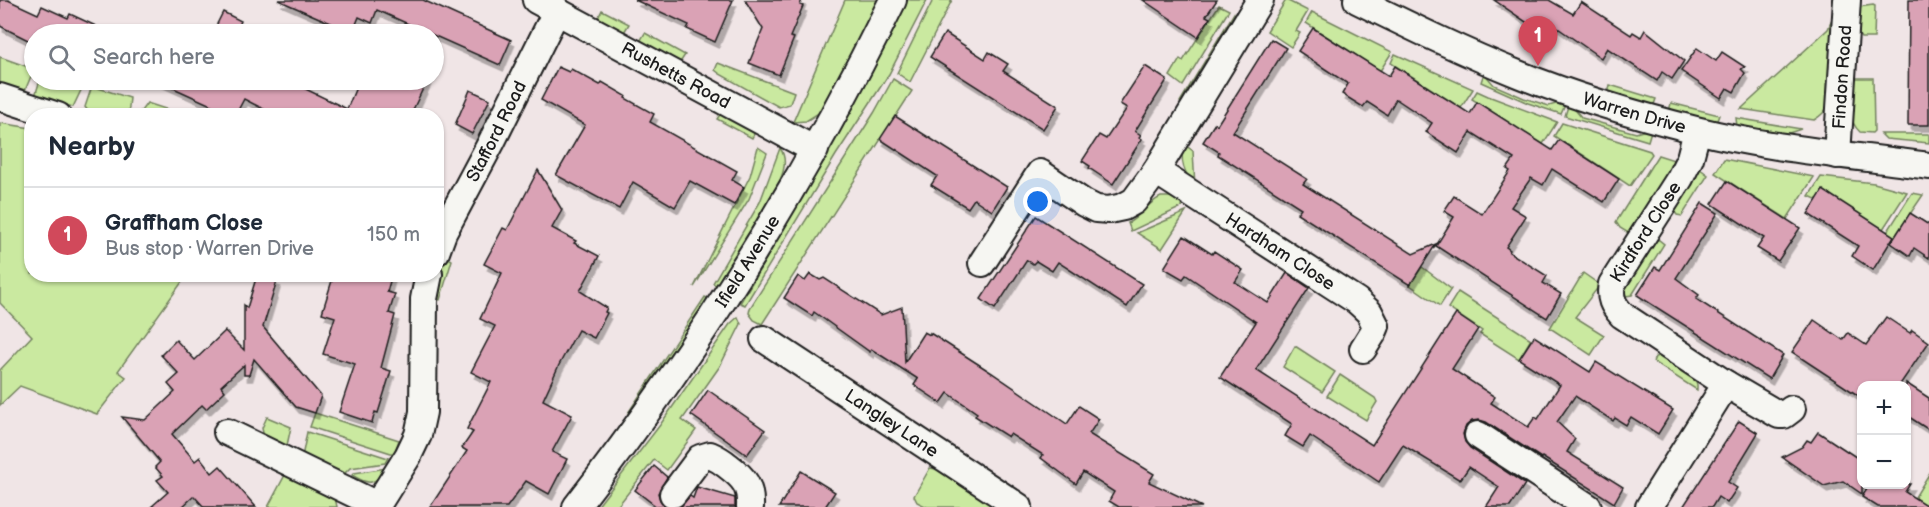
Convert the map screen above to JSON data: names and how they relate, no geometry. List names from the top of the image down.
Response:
{
  "streets": {
    "street": [
      "Rushetts Road",
      "Findon Road",
      "Warren Drive",
      "Stafford Road",
      "Kirdford Close",
      "Hardham Close",
      "Ifield Avenue",
      "Langley Lane"
    ]
  },
  "crossings": [
    ["Rushetts Road", "Stafford Road"],
    ["Rushetts Road", "Ifield Avenue"],
    ["Findon Road", "Warren Drive"],
    ["Warren Drive", "Kirdford Close"]
  ],
  "page": {
    "pins": "1",
    "search": "Search here",
    "heading": "Nearby",
    "list": [
      {
        "mark": "1",
        "name": "Graffham Close",
        "note": "Bus stop · Warren Drive",
        "value": "150 m"
      }
    ],
    "map_buttons": ["+", "−"]
  }
}
